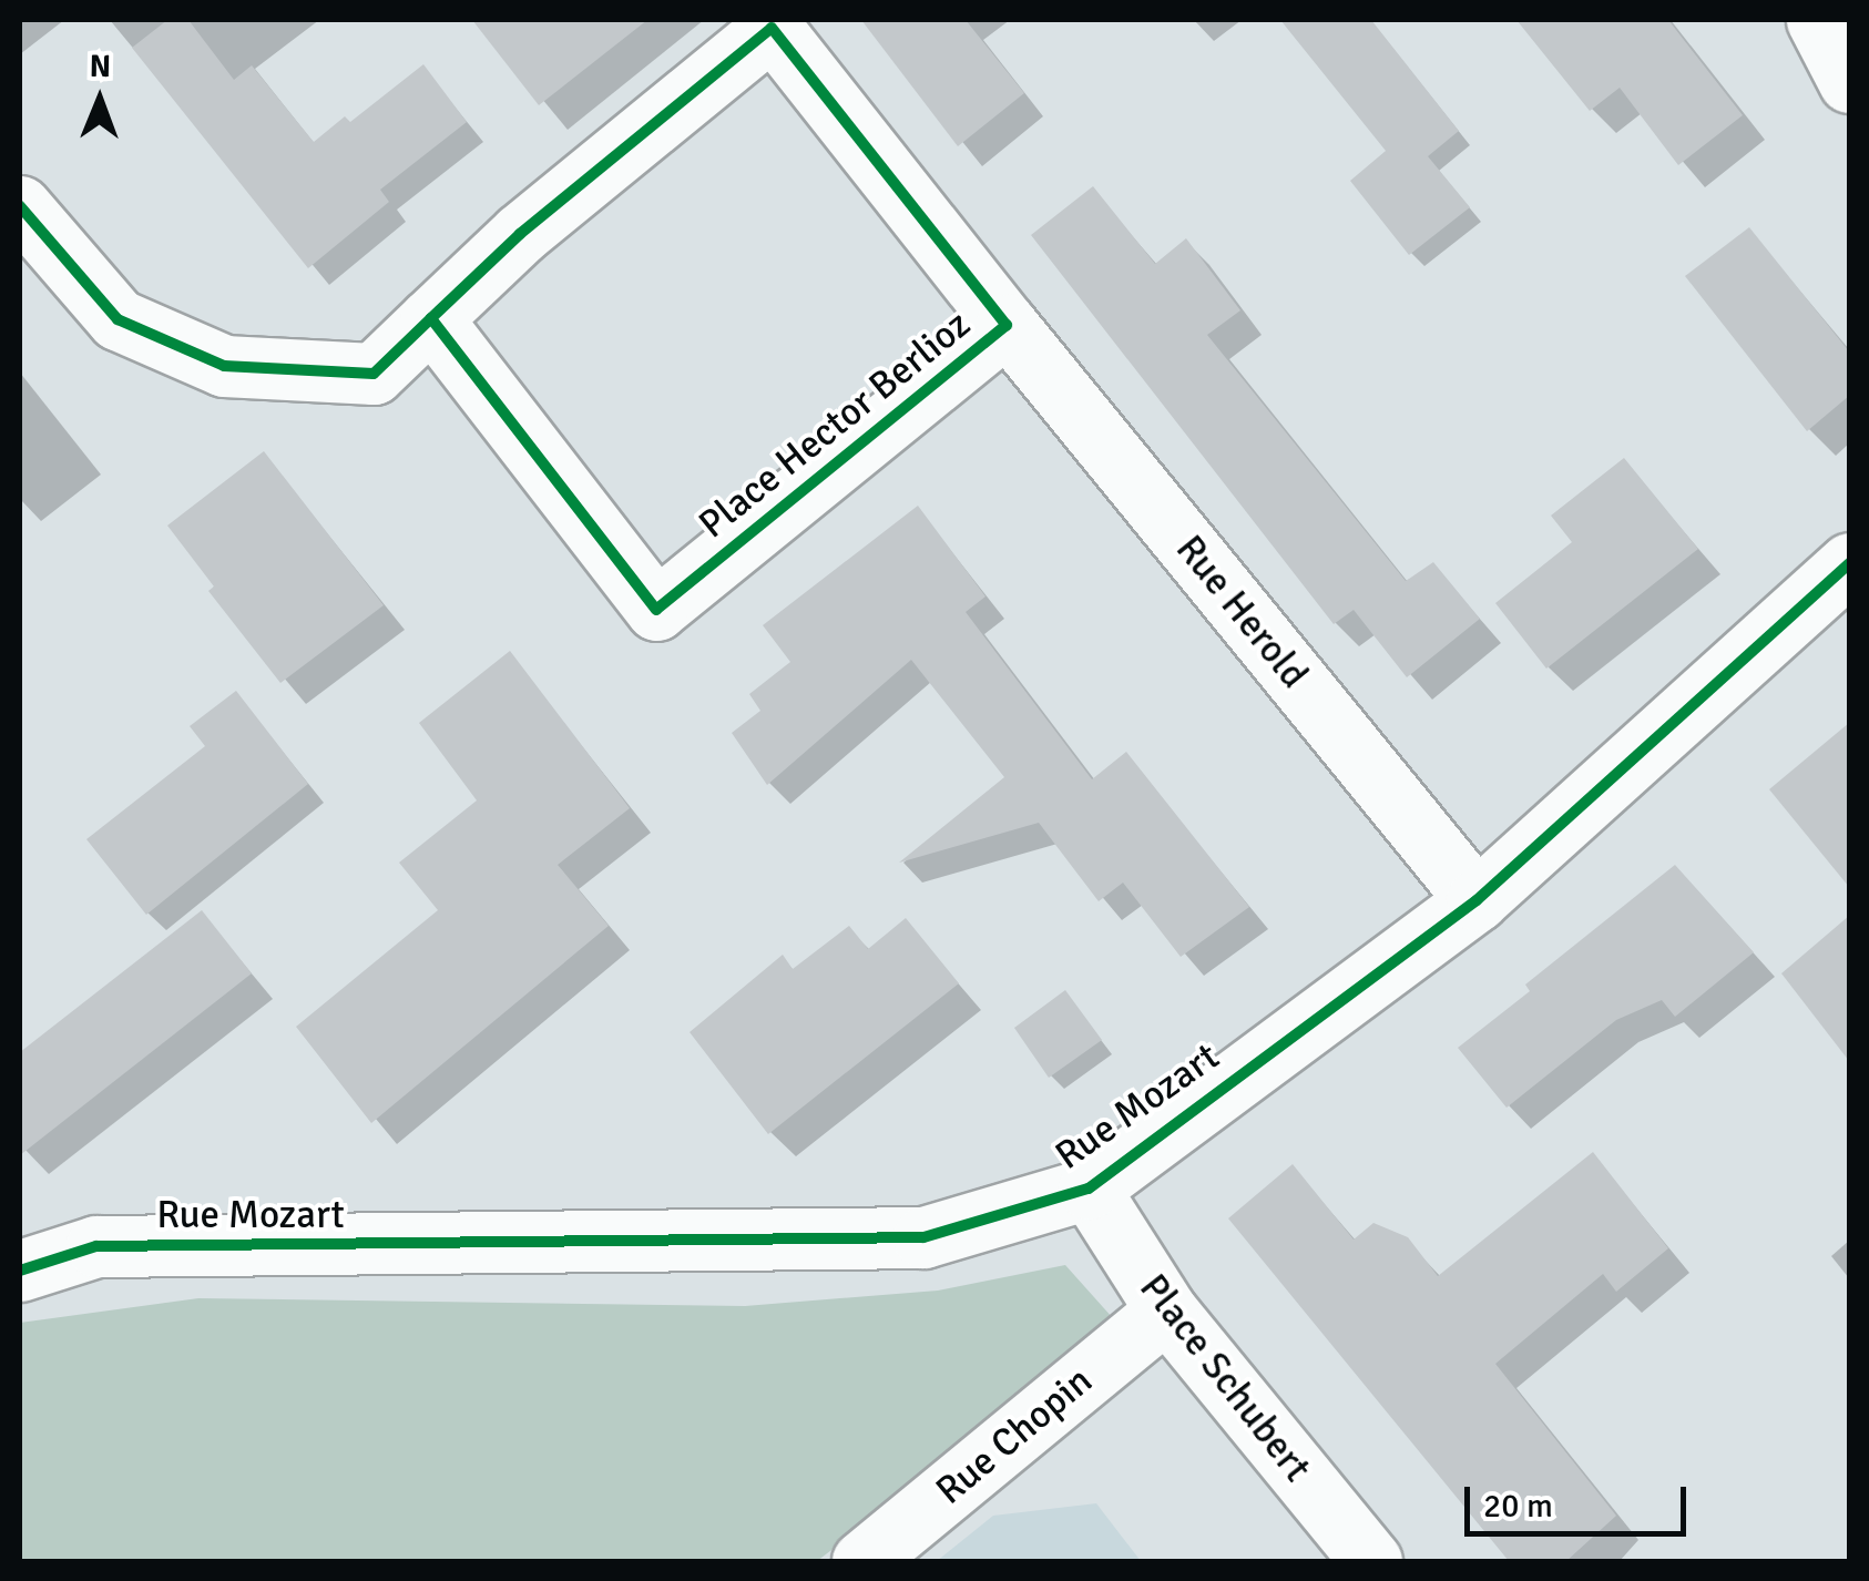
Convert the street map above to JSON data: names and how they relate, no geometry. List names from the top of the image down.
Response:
{
  "streets": {
    "street": [
      "Place Hector Berlioz",
      "Rue Herold",
      "Rue Mozart",
      "Place Schubert",
      "Rue Chopin"
    ]
  },
  "crossings": [
    ["Place Hector Berlioz", "Rue Herold"],
    ["Rue Herold", "Rue Mozart"],
    ["Rue Mozart", "Place Schubert"],
    ["Place Schubert", "Rue Chopin"]
  ],
  "scale_bar": "20 m",
  "north": "top"
}
